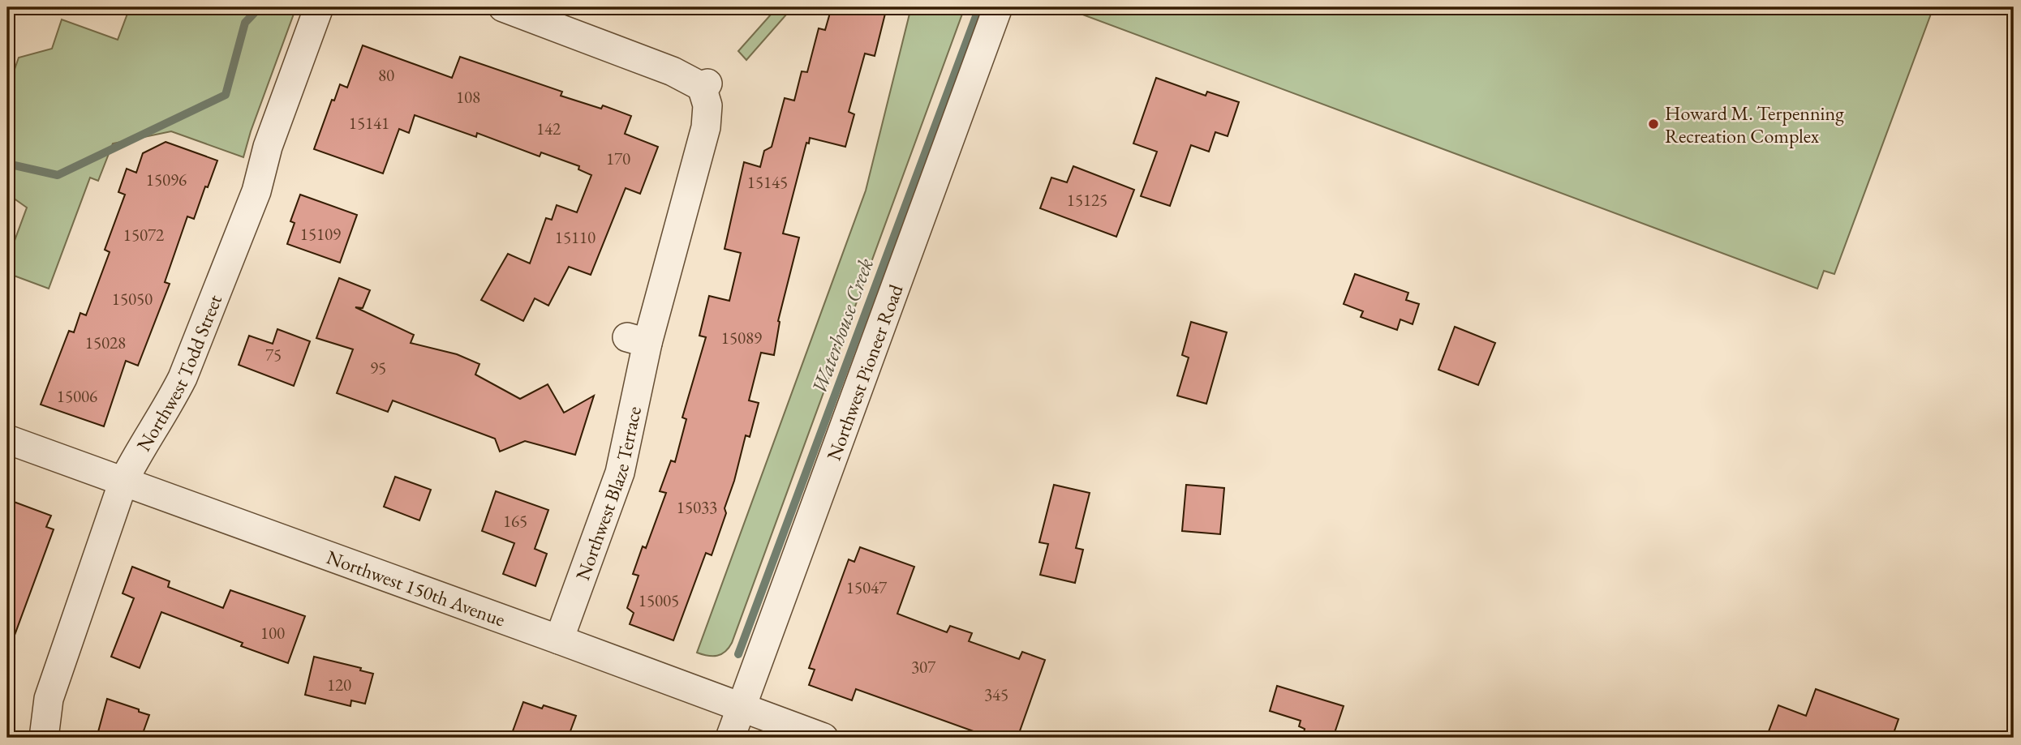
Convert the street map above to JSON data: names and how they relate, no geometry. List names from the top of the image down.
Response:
{
  "streets": {
    "street": [
      "Northwest Todd Street",
      "Northwest Pioneer Road",
      "Northwest Blaze Terrace",
      "Northwest 150th Avenue"
    ]
  },
  "crossings": [
    ["Northwest Todd Street", "Northwest 150th Avenue"],
    ["Northwest Pioneer Road", "Northwest 150th Avenue"],
    ["Northwest Blaze Terrace", "Northwest 150th Avenue"]
  ],
  "water": ["Waterhouse Creek"],
  "places": ["Howard M. Terpenning Recreation Complex"],
  "house_numbers": [
    "80",
    "108",
    "15141",
    "142",
    "170",
    "15096",
    "15145",
    "15125",
    "15109",
    "15072",
    "15110",
    "15050",
    "15089",
    "15028",
    "75",
    "95",
    "15006",
    "15033",
    "165",
    "15047",
    "15005",
    "100",
    "307",
    "120",
    "345"
  ]
}
